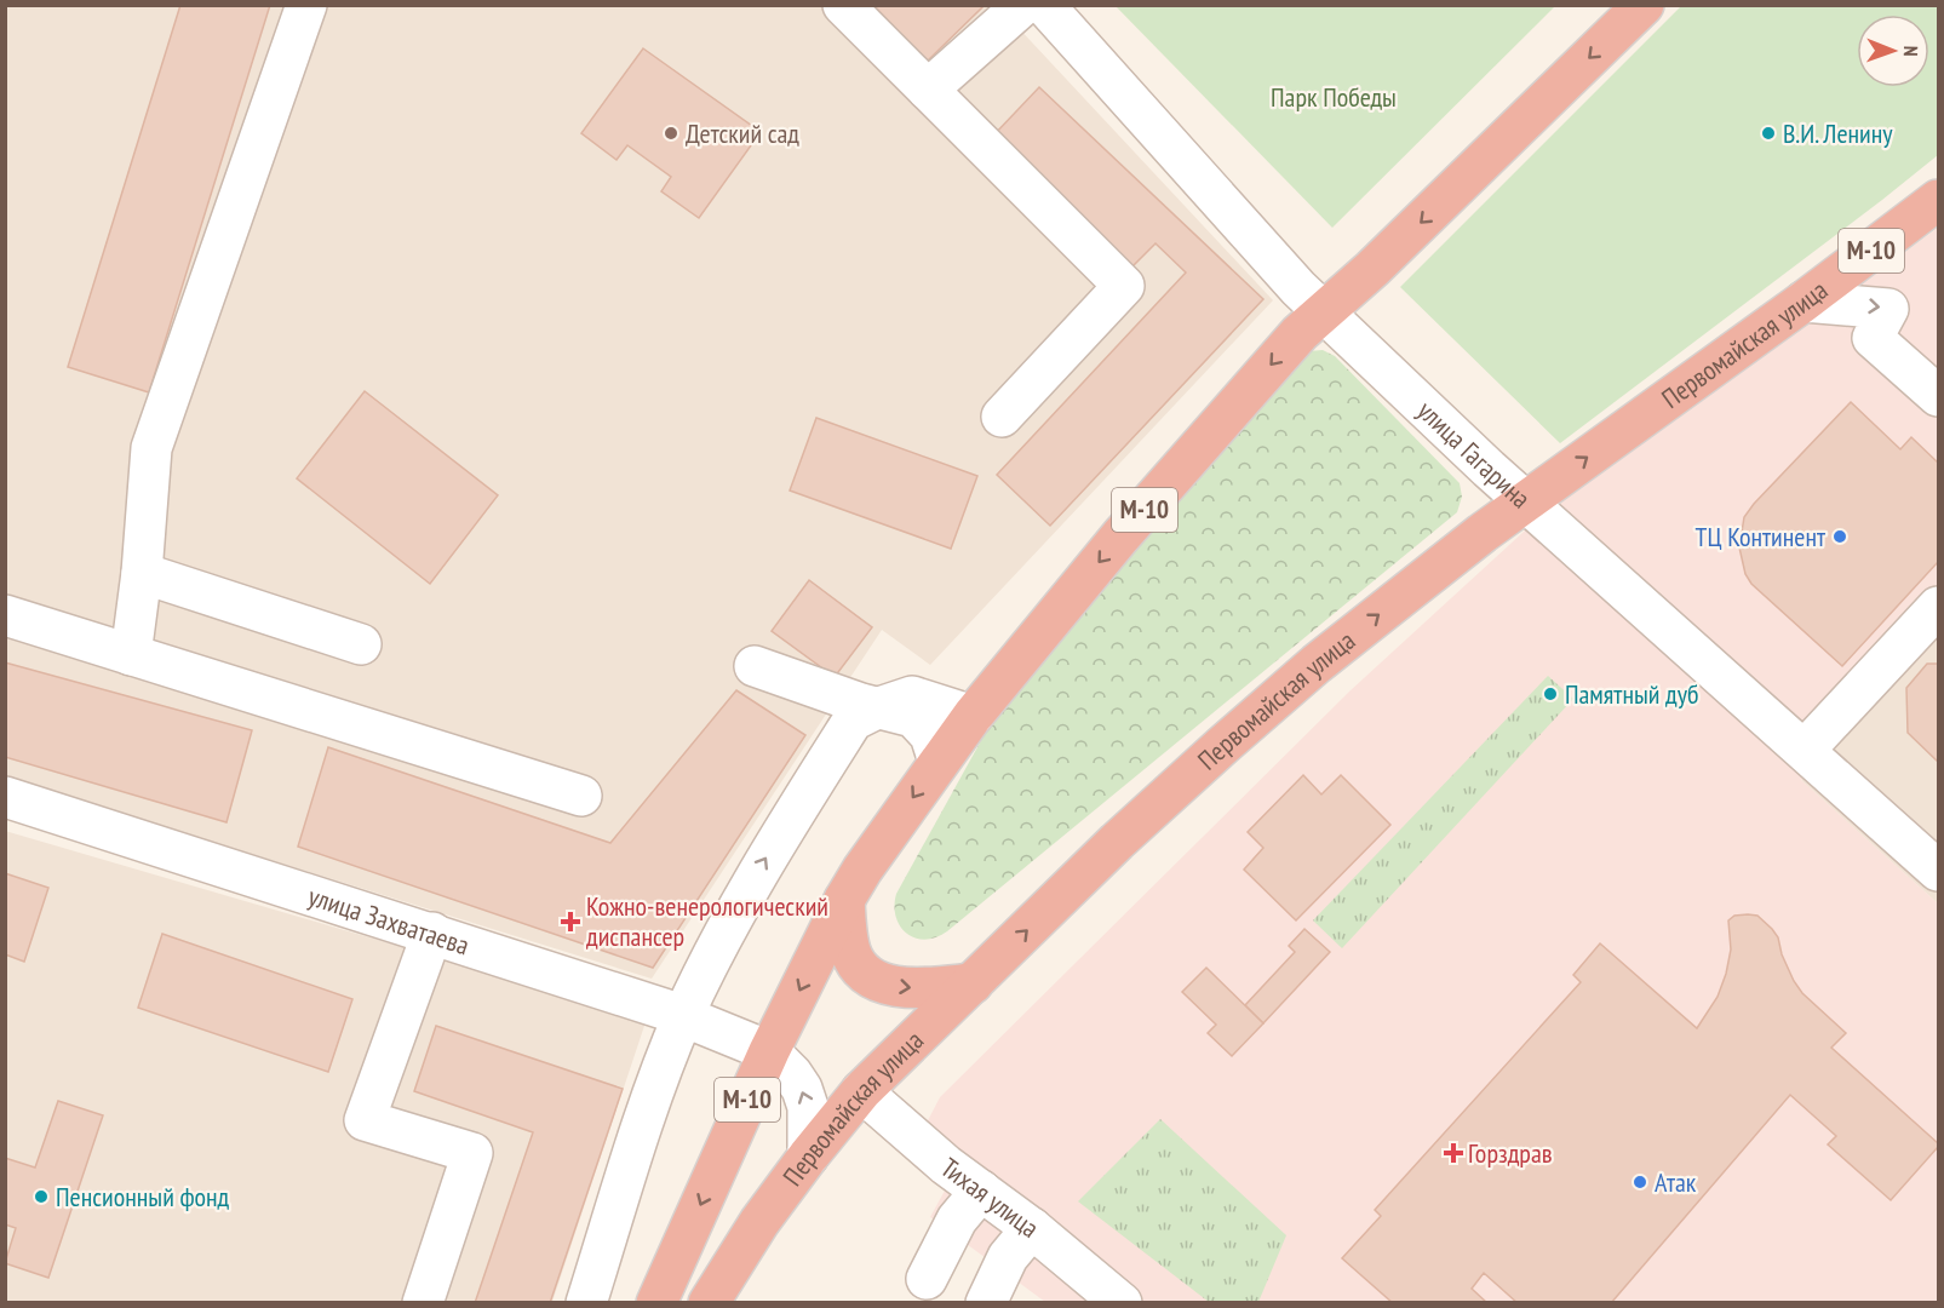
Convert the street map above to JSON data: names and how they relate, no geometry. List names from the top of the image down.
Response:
{
  "streets": {
    "highway": ["М-10", "Первомайская улица"],
    "street": ["улица Гагарина", "улица Захватаева", "Тихая улица"]
  },
  "crossings": [
    ["М-10", "улица Гагарина"],
    ["М-10", "улица Захватаева"],
    ["Первомайская улица", "улица Гагарина"],
    ["Первомайская улица", "Тихая улица"]
  ],
  "parks": ["Парк Победы"],
  "places": {
    "other": [
      "Детский сад",
      "В.И. Ленину",
      "ТЦ Континент",
      "Памятный дуб",
      "Атак",
      "Пенсионный фонд"
    ],
    "health": ["Кожно-венерологический диспансер", "Горздрав"]
  },
  "north": "right"
}
